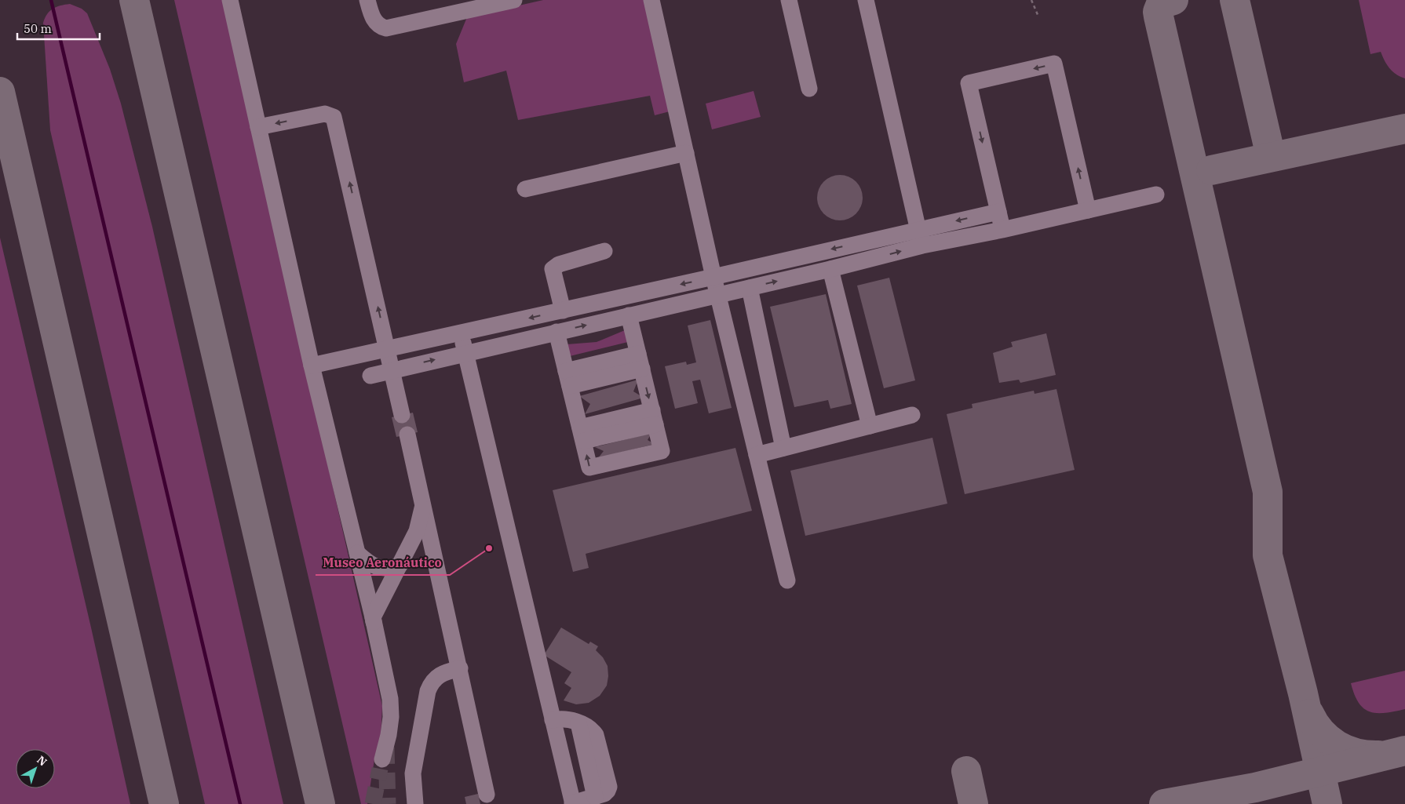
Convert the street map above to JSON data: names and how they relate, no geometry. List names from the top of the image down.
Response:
{
  "places": ["Museo Aeronáutico"],
  "scale_bar": "50 m",
  "north": "top right"
}
